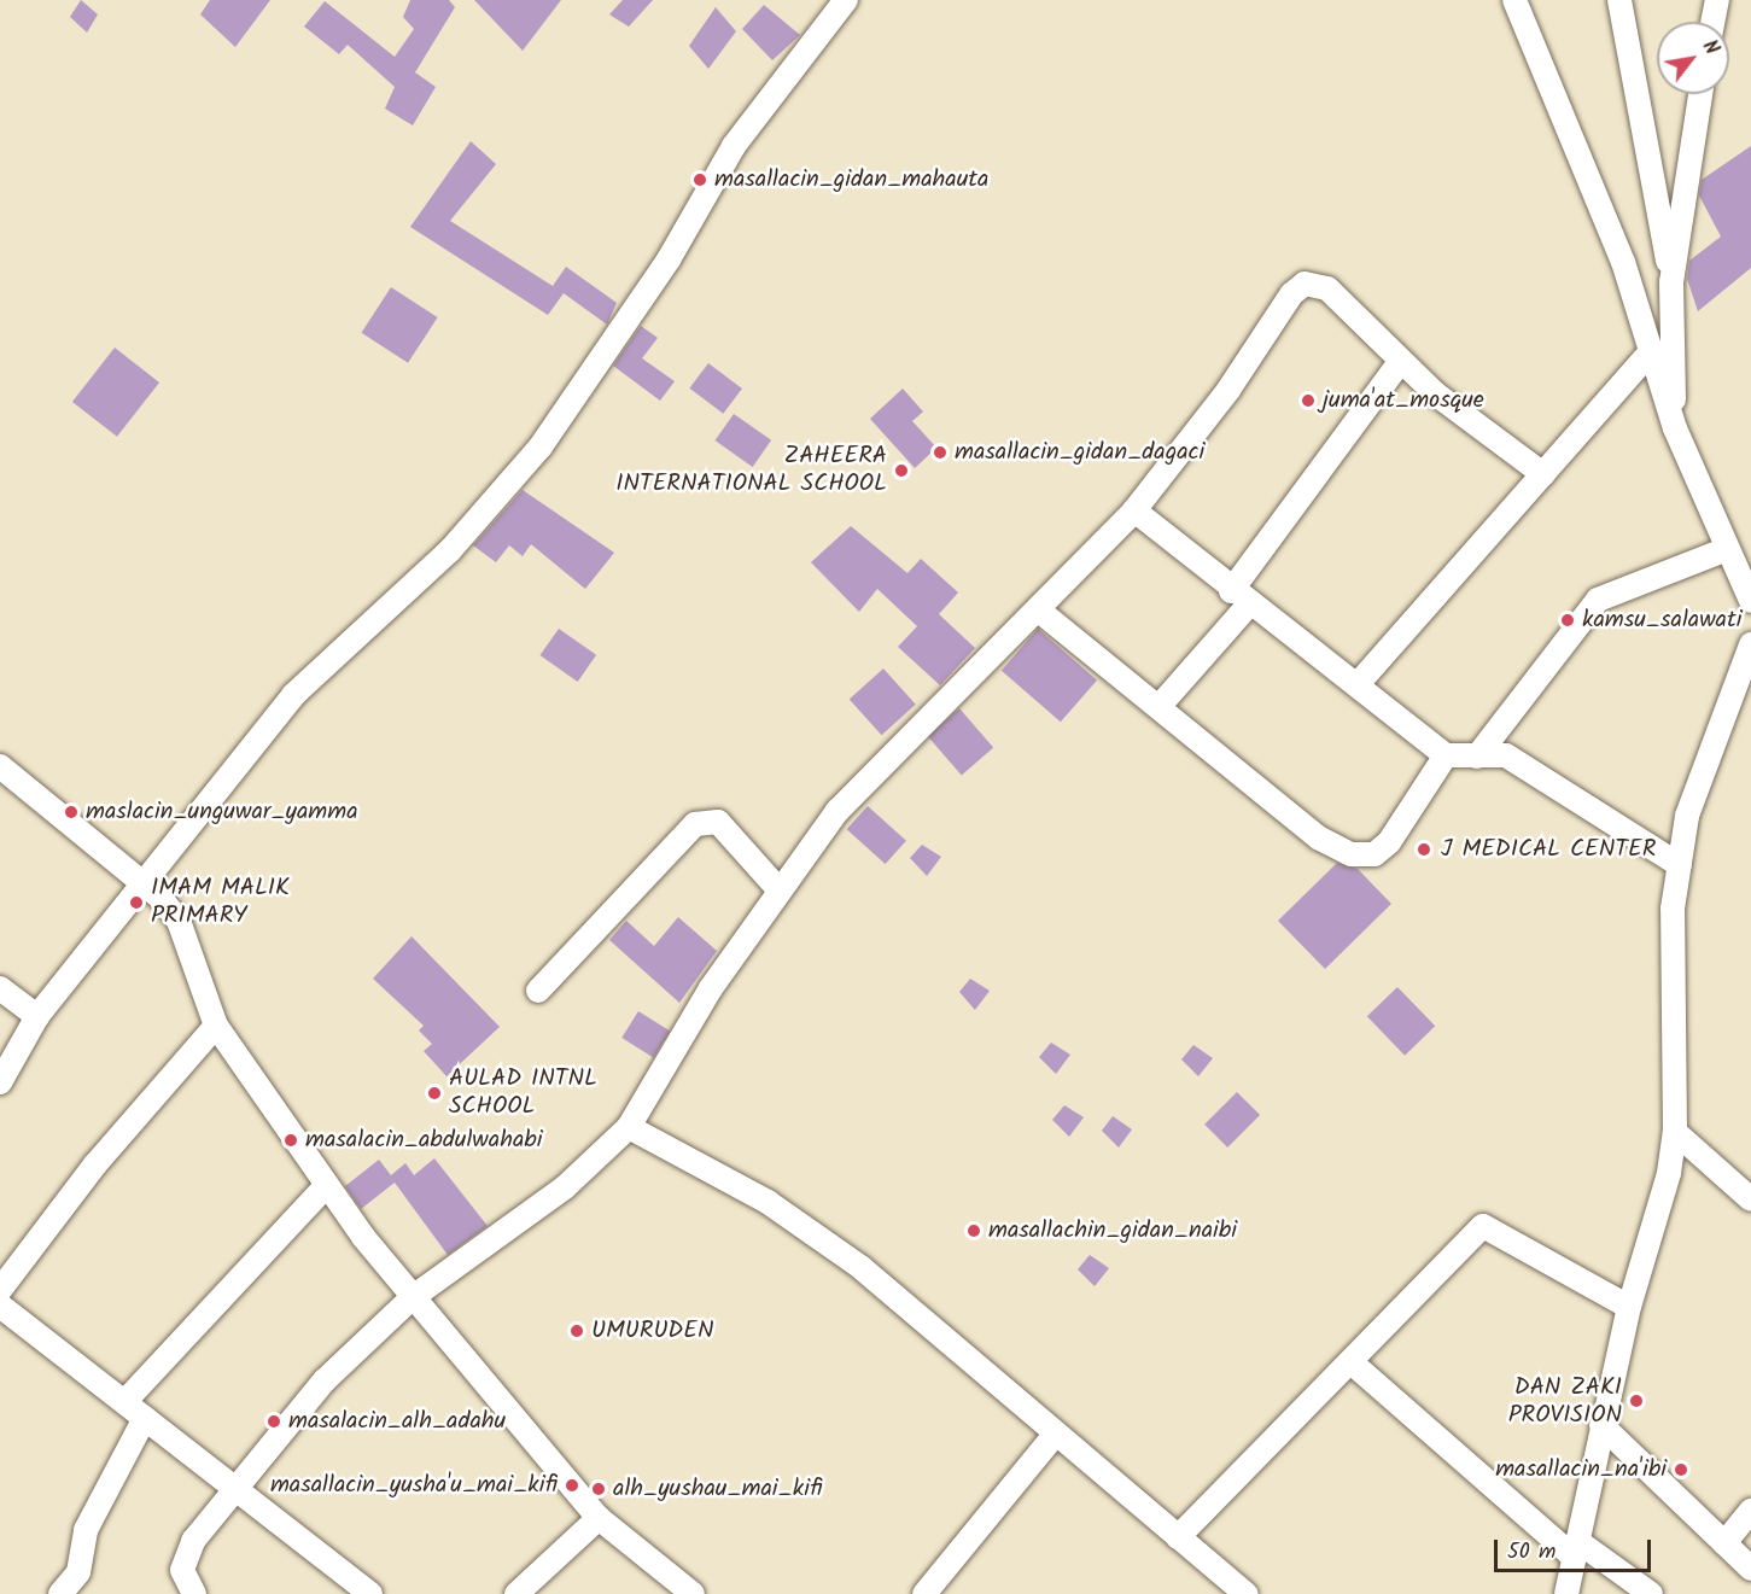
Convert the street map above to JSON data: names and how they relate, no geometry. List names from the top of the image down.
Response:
{
  "places": [
    "masallacin_gidan_mahauta",
    "juma'at_mosque",
    "masallacin_gidan_dagaci",
    "ZAHEERA INTERNATIONAL SCHOOL",
    "kamsu_salawati",
    "maslacin_unguwar_yamma",
    "J MEDICAL CENTER",
    "IMAM MALIK PRIMARY",
    "AULAD INTNL SCHOOL",
    "masalacin_abdulwahabi",
    "masallachin_gidan_naibi",
    "UMURUDEN",
    "DAN ZAKI PROVISION",
    "masalacin_alh_adahu",
    "masallacin_na'ibi",
    "masallacin_yusha'u_mai_kifi",
    "alh_yushau_mai_kifi"
  ],
  "scale_bar": "50 m",
  "north": "top right"
}
